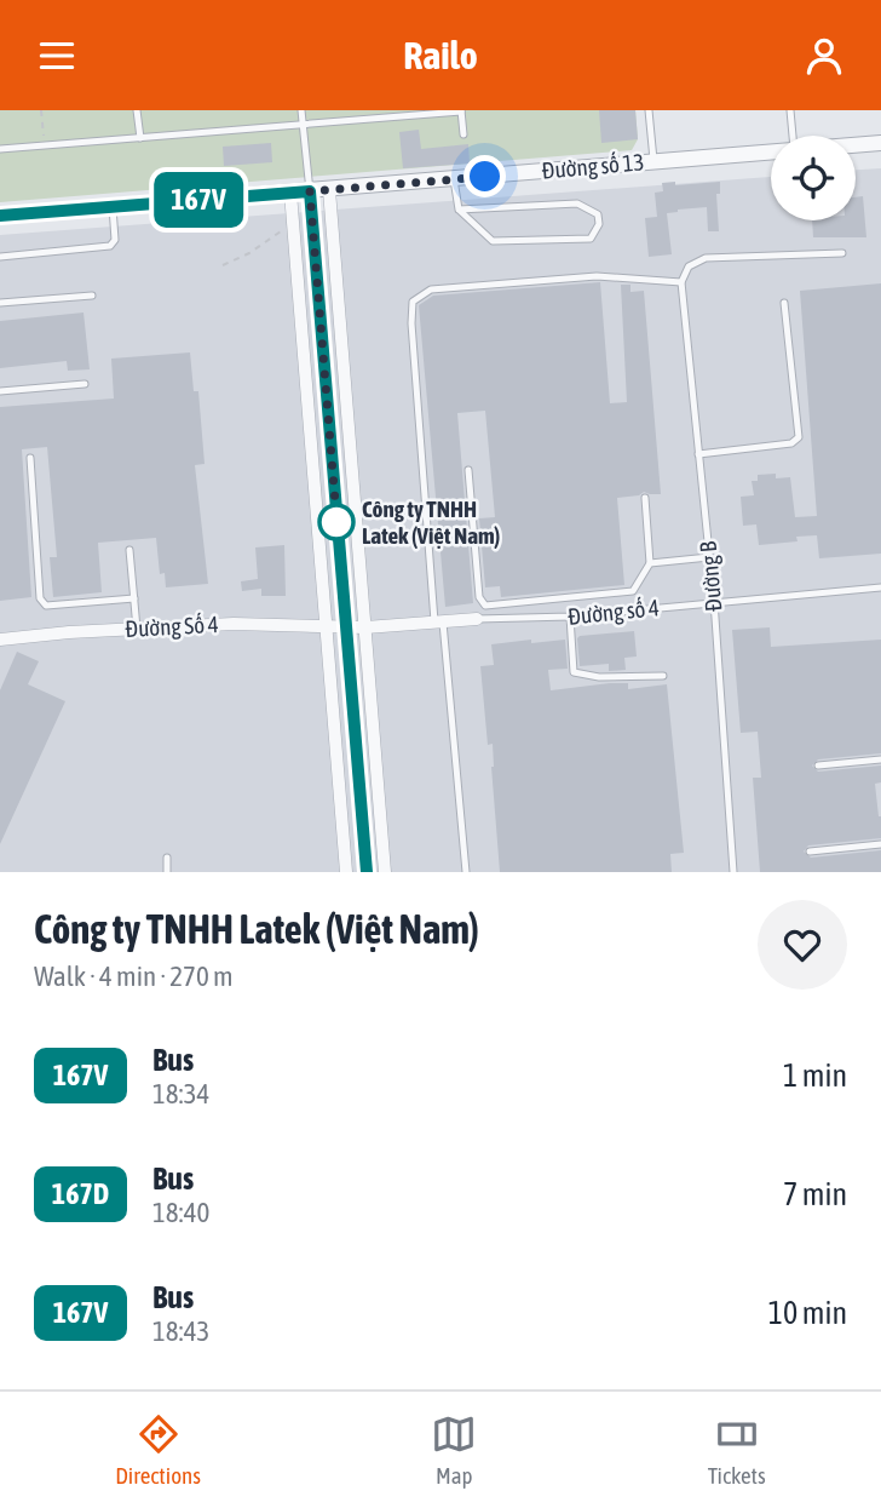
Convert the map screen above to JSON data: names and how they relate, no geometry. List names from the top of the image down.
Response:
{
  "streets": {
    "street": ["Đường số 13", "Đường số 4", "Đường Số 4"],
    "lane": ["Đường B"]
  },
  "crossings": [
    ["Đường B", "Đường số 4"],
    ["Đường số 4", "Đường Số 4"]
  ],
  "places": ["Công ty TNHH Latek (Việt Nam)"],
  "lines": ["bus line 167V"],
  "page": {
    "header": "Railo",
    "on_map": "167V",
    "heading": ["Công ty TNHH Latek (Việt Nam)", "Walk · 4 min · 270 m"],
    "list": [
      {
        "mark": "167V",
        "name": "Bus",
        "note": "18:34",
        "value": "1 min"
      },
      {
        "mark": "167D",
        "name": "Bus",
        "note": "18:40",
        "value": "7 min"
      },
      {
        "mark": "167V",
        "name": "Bus",
        "note": "18:43",
        "value": "10 min"
      }
    ],
    "tabs": ["Directions", "Map", "Tickets"]
  }
}
